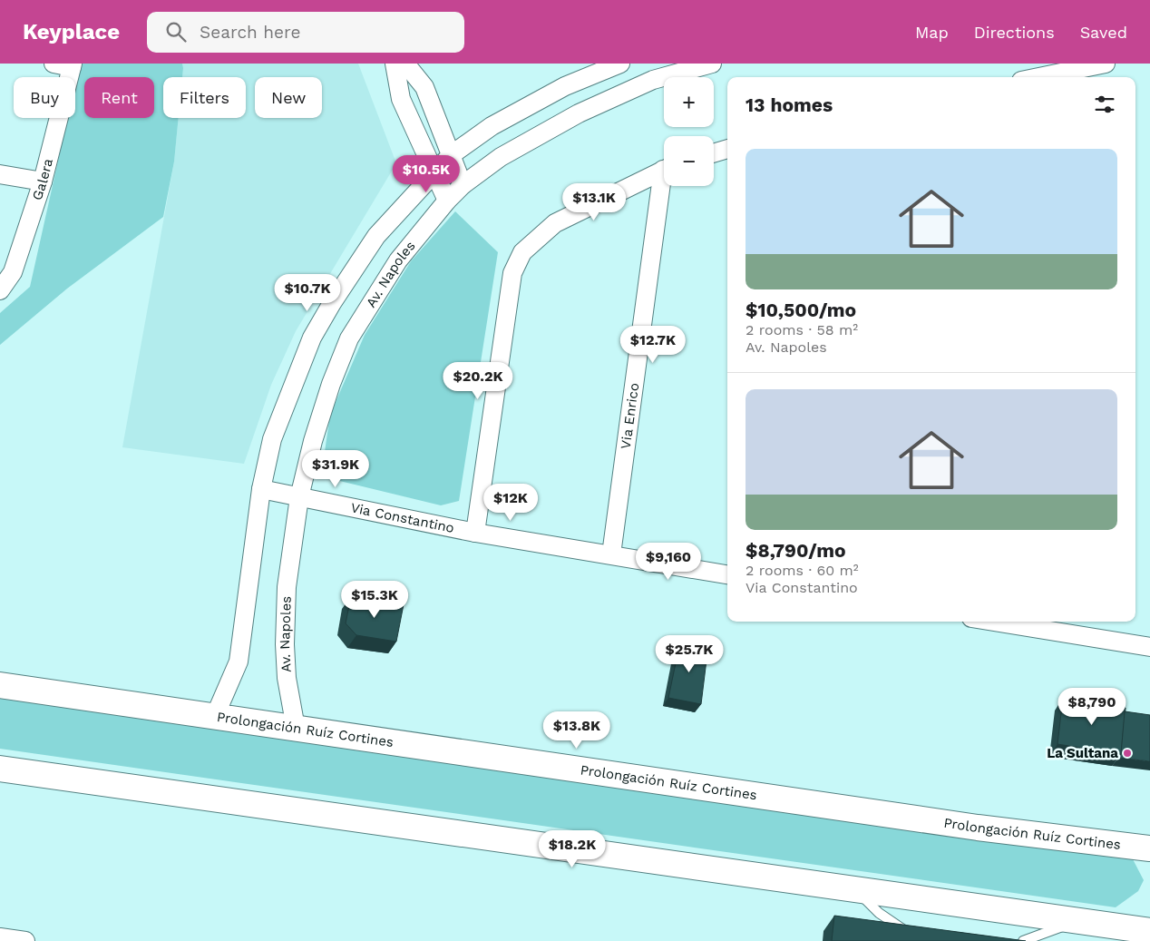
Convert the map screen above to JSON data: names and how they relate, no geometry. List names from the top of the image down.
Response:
{
  "streets": {
    "main road": ["Prolongación Ruíz Cortines"],
    "street": [
      "Galera",
      "Av. Napoles",
      "Via Enrico",
      "Via Constantino"
    ]
  },
  "crossings": [
    ["Av. Napoles", "Via Constantino"],
    ["Av. Napoles", "Prolongación Ruíz Cortines"],
    ["Via Enrico", "Via Constantino"]
  ],
  "places": ["La Sultana"],
  "page": {
    "header": "Keyplace",
    "search": "Search here",
    "nav": ["Map", "Directions", "Saved"],
    "map_buttons": ["+", "−"],
    "chip": [
      "Buy",
      "Rent",
      "Filters",
      "New"
    ],
    "heading": "13 homes",
    "list": [
      {
        "name": "$10,500/mo",
        "note": "2 rooms · 58 m² · Av. Napoles"
      },
      {
        "name": "$8,790/mo",
        "note": "2 rooms · 60 m² · Via Constantino"
      }
    ],
    "price": [
      "$10.5K",
      "$13.1K",
      "$10.7K",
      "$12.7K",
      "$20.2K",
      "$31.9K",
      "$12K",
      "$9,160",
      "$15.3K",
      "$25.7K",
      "$8,790",
      "$13.8K",
      "$18.2K"
    ]
  }
}
